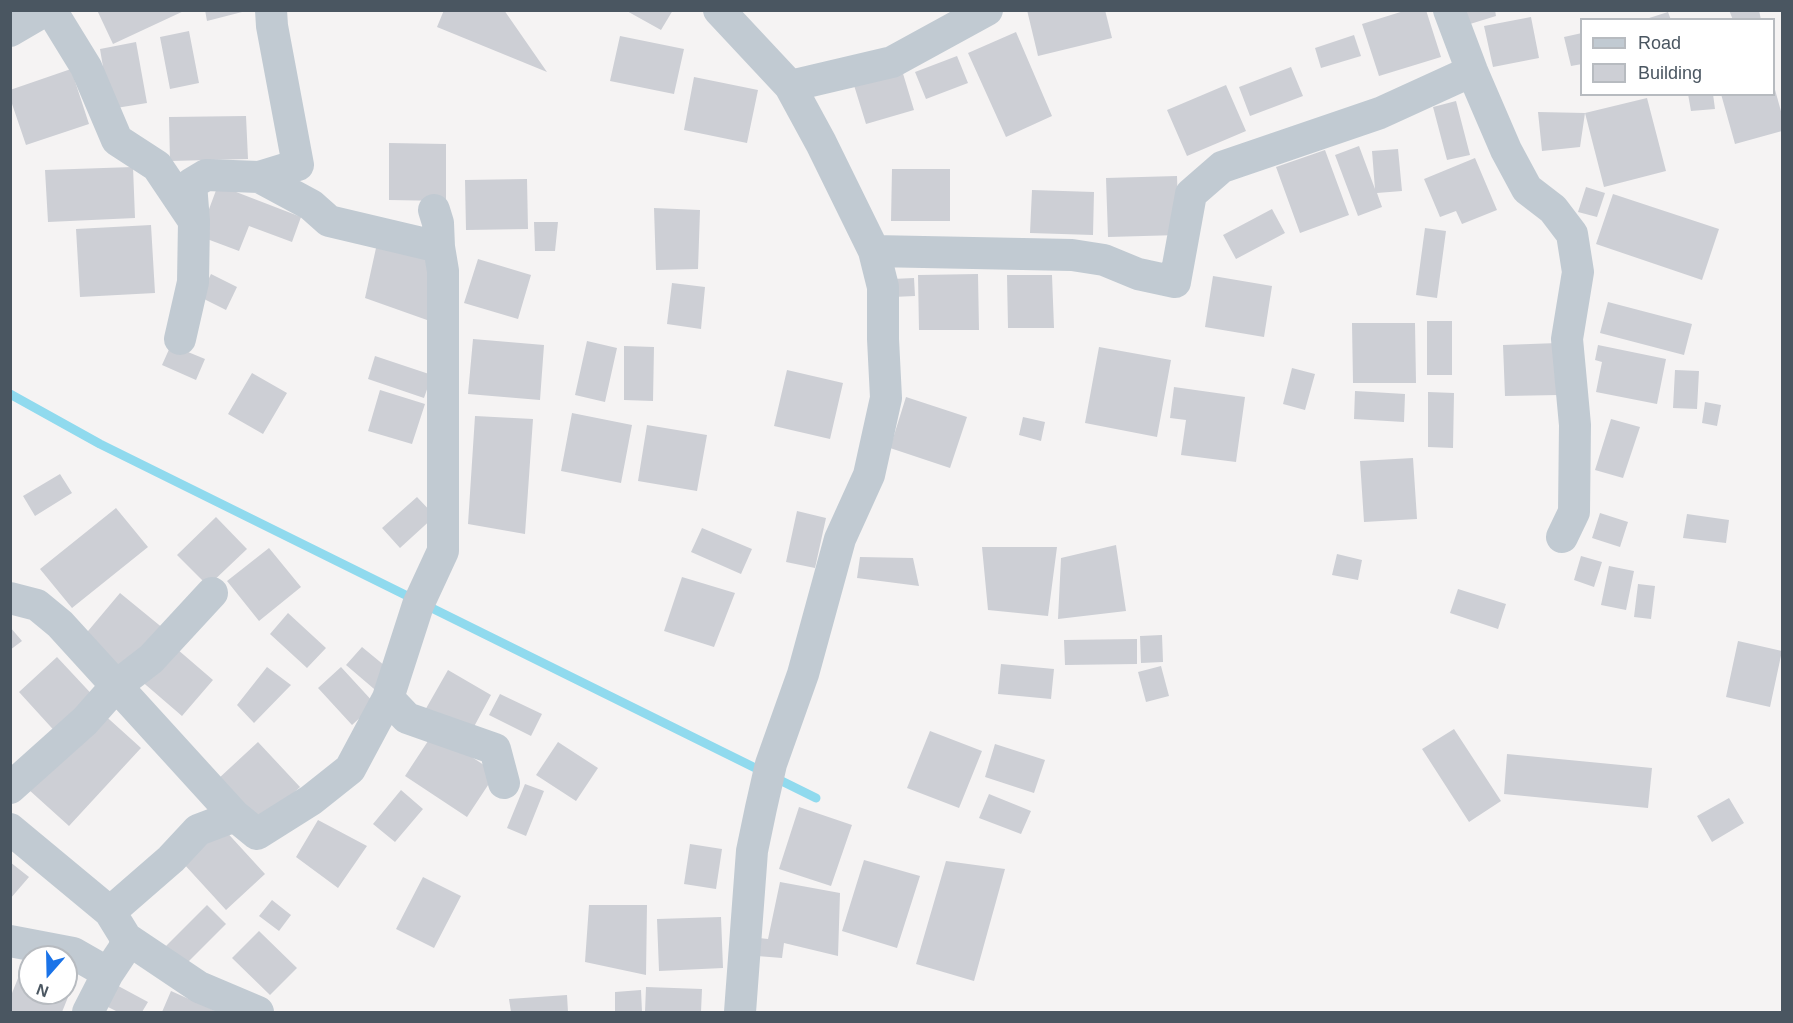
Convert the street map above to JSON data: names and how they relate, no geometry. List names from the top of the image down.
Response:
{
  "legend": ["Road", "Building"],
  "north": "bottom"
}
